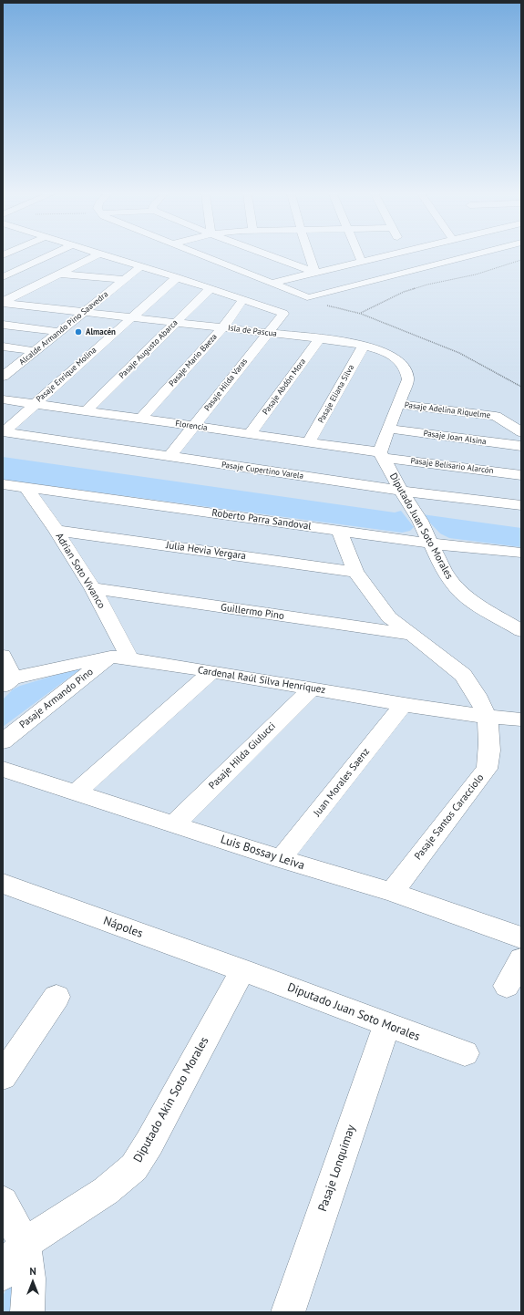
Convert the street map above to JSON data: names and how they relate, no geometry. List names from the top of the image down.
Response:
{
  "streets": {
    "street": [
      "Alcalde Armando Pino Saavedra",
      "Isla de Pascua",
      "Pasaje Augusto Abarca",
      "Pasaje Mario Baeza",
      "Pasaje Enrique Molina",
      "Pasaje Hilda Varas",
      "Pasaje Abdón Mora",
      "Pasaje Eliana Silva",
      "Pasaje Adelina Riquelme",
      "Florencia",
      "Pasaje Joan Alsina",
      "Pasaje Belisario Alarcón",
      "Pasaje Cupertino Varela",
      "Roberto Parra Sandoval",
      "Diputado Juan Soto Morales",
      "Julia Hevia Vergara",
      "Adrian Soto Vivanco",
      "Guillermo Pino",
      "Cardenal Raúl Silva Henríquez",
      "Pasaje Armando Pino",
      "Pasaje Hilda Giulucci",
      "Juan Morales Saenz",
      "Pasaje Santos Caracciolo",
      "Luis Bossay Leiva",
      "Nápoles",
      "Diputado Akin Soto Morales",
      "Pasaje Lonquimay"
    ]
  },
  "crossings": [
    ["Alcalde Armando Pino Saavedra", "Isla de Pascua"],
    ["Isla de Pascua", "Pasaje Augusto Abarca"],
    ["Isla de Pascua", "Pasaje Mario Baeza"],
    ["Isla de Pascua", "Pasaje Enrique Molina"],
    ["Isla de Pascua", "Pasaje Hilda Varas"],
    ["Isla de Pascua", "Pasaje Abdón Mora"],
    ["Isla de Pascua", "Pasaje Eliana Silva"],
    ["Isla de Pascua", "Pasaje Adelina Riquelme"],
    ["Isla de Pascua", "Florencia"],
    ["Isla de Pascua", "Pasaje Joan Alsina"],
    ["Isla de Pascua", "Pasaje Belisario Alarcón"],
    ["Isla de Pascua", "Diputado Juan Soto Morales"],
    ["Pasaje Augusto Abarca", "Florencia"],
    ["Pasaje Mario Baeza", "Pasaje Hilda Varas"],
    ["Pasaje Mario Baeza", "Florencia"],
    ["Pasaje Enrique Molina", "Florencia"],
    ["Pasaje Enrique Molina", "Pasaje Cupertino Varela"],
    ["Pasaje Hilda Varas", "Florencia"],
    ["Pasaje Hilda Varas", "Pasaje Cupertino Varela"],
    ["Pasaje Abdón Mora", "Florencia"],
    ["Pasaje Eliana Silva", "Florencia"],
    ["Florencia", "Pasaje Belisario Alarcón"],
    ["Florencia", "Diputado Juan Soto Morales"],
    ["Pasaje Belisario Alarcón", "Diputado Juan Soto Morales"],
    ["Pasaje Cupertino Varela", "Diputado Juan Soto Morales"],
    ["Roberto Parra Sandoval", "Diputado Juan Soto Morales"],
    ["Roberto Parra Sandoval", "Adrian Soto Vivanco"],
    ["Roberto Parra Sandoval", "Pasaje Santos Caracciolo"],
    ["Diputado Juan Soto Morales", "Nápoles"],
    ["Diputado Juan Soto Morales", "Diputado Akin Soto Morales"],
    ["Diputado Juan Soto Morales", "Pasaje Lonquimay"],
    ["Julia Hevia Vergara", "Adrian Soto Vivanco"],
    ["Julia Hevia Vergara", "Pasaje Santos Caracciolo"],
    ["Adrian Soto Vivanco", "Guillermo Pino"],
    ["Adrian Soto Vivanco", "Cardenal Raúl Silva Henríquez"],
    ["Adrian Soto Vivanco", "Pasaje Armando Pino"],
    ["Guillermo Pino", "Pasaje Santos Caracciolo"],
    ["Cardenal Raúl Silva Henríquez", "Pasaje Armando Pino"],
    ["Cardenal Raúl Silva Henríquez", "Pasaje Hilda Giulucci"],
    ["Cardenal Raúl Silva Henríquez", "Juan Morales Saenz"],
    ["Cardenal Raúl Silva Henríquez", "Pasaje Santos Caracciolo"],
    ["Pasaje Hilda Giulucci", "Luis Bossay Leiva"],
    ["Juan Morales Saenz", "Luis Bossay Leiva"],
    ["Pasaje Santos Caracciolo", "Luis Bossay Leiva"],
    ["Nápoles", "Diputado Akin Soto Morales"]
  ],
  "places": ["Almacén"],
  "north": "top"
}
